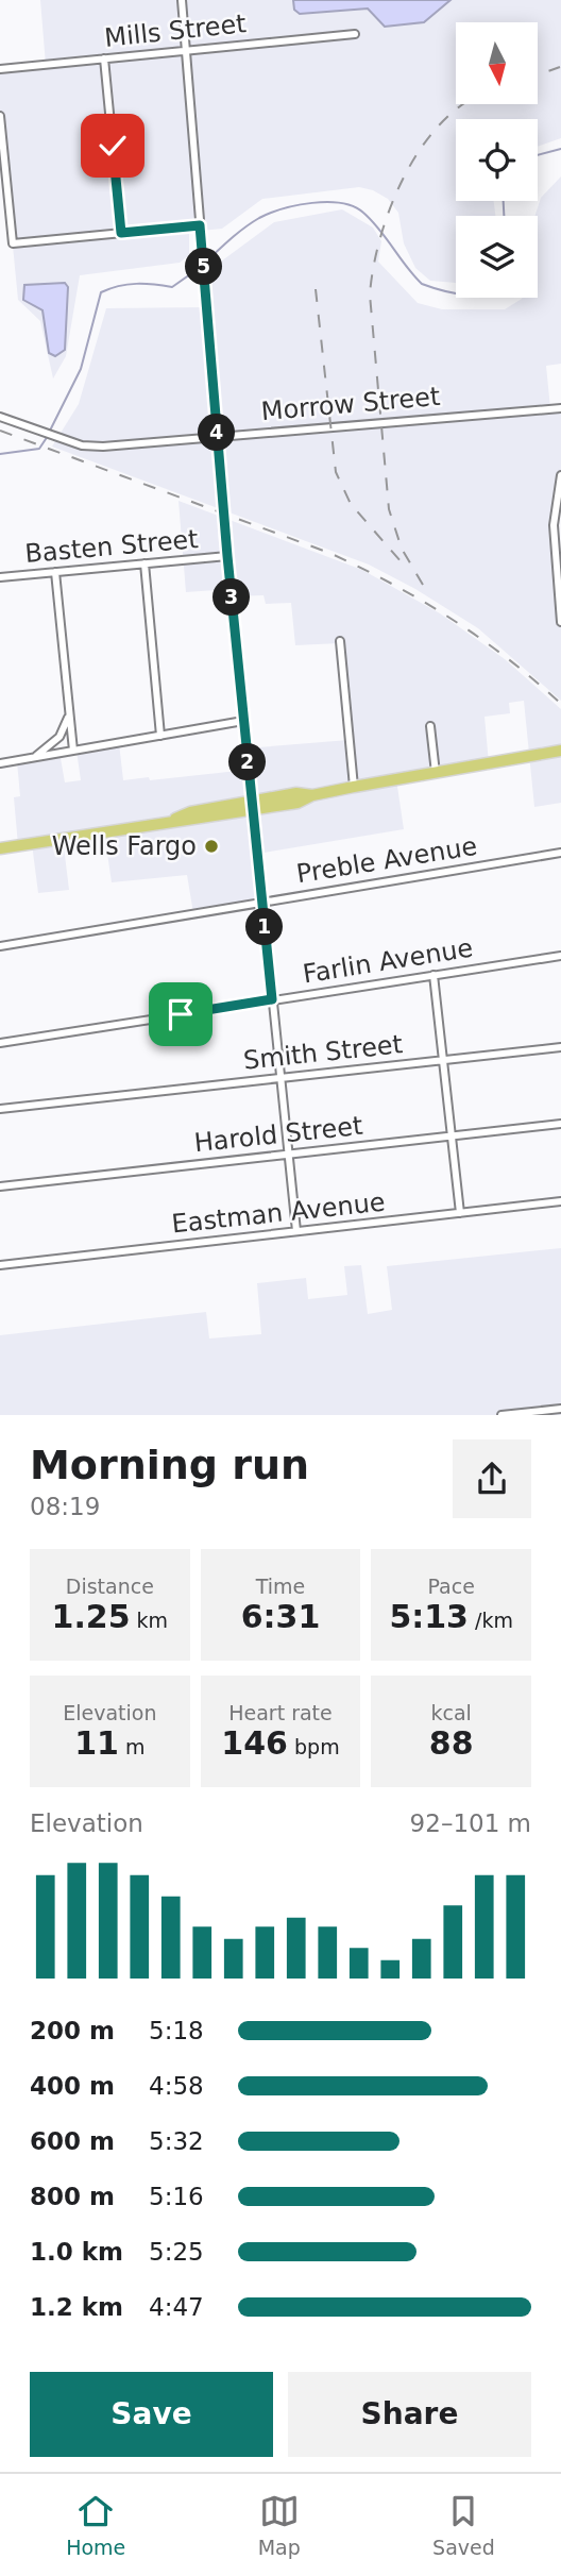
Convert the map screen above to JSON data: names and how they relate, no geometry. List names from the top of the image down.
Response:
{
  "streets": {
    "street": [
      "Mills Street",
      "Morrow Street",
      "Basten Street",
      "Preble Avenue",
      "Farlin Avenue",
      "Smith Street",
      "Harold Street",
      "Eastman Avenue"
    ]
  },
  "places": ["Wells Fargo"],
  "north": "bottom",
  "page": {
    "pins": [
      "5",
      "4",
      "3",
      "2",
      "1"
    ],
    "heading": ["Morning run", "08:19"],
    "stats": [
      ["Distance", "1.25 km"],
      ["Time", "6:31"],
      ["Pace", "5:13 /km"],
      ["Elevation", "11 m"],
      ["Heart rate", "146 bpm"],
      ["kcal", "88"]
    ],
    "chart": ["Elevation", "92–101 m"],
    "list": [
      {
        "name": "200 m",
        "note": "5:18"
      },
      {
        "name": "400 m",
        "note": "4:58"
      },
      {
        "name": "600 m",
        "note": "5:32"
      },
      {
        "name": "800 m",
        "note": "5:16"
      },
      {
        "name": "1.0 km",
        "note": "5:25"
      },
      {
        "name": "1.2 km",
        "note": "4:47"
      }
    ],
    "buttons": ["Save", "Share"],
    "tabs": ["Home", "Map", "Saved"]
  }
}
